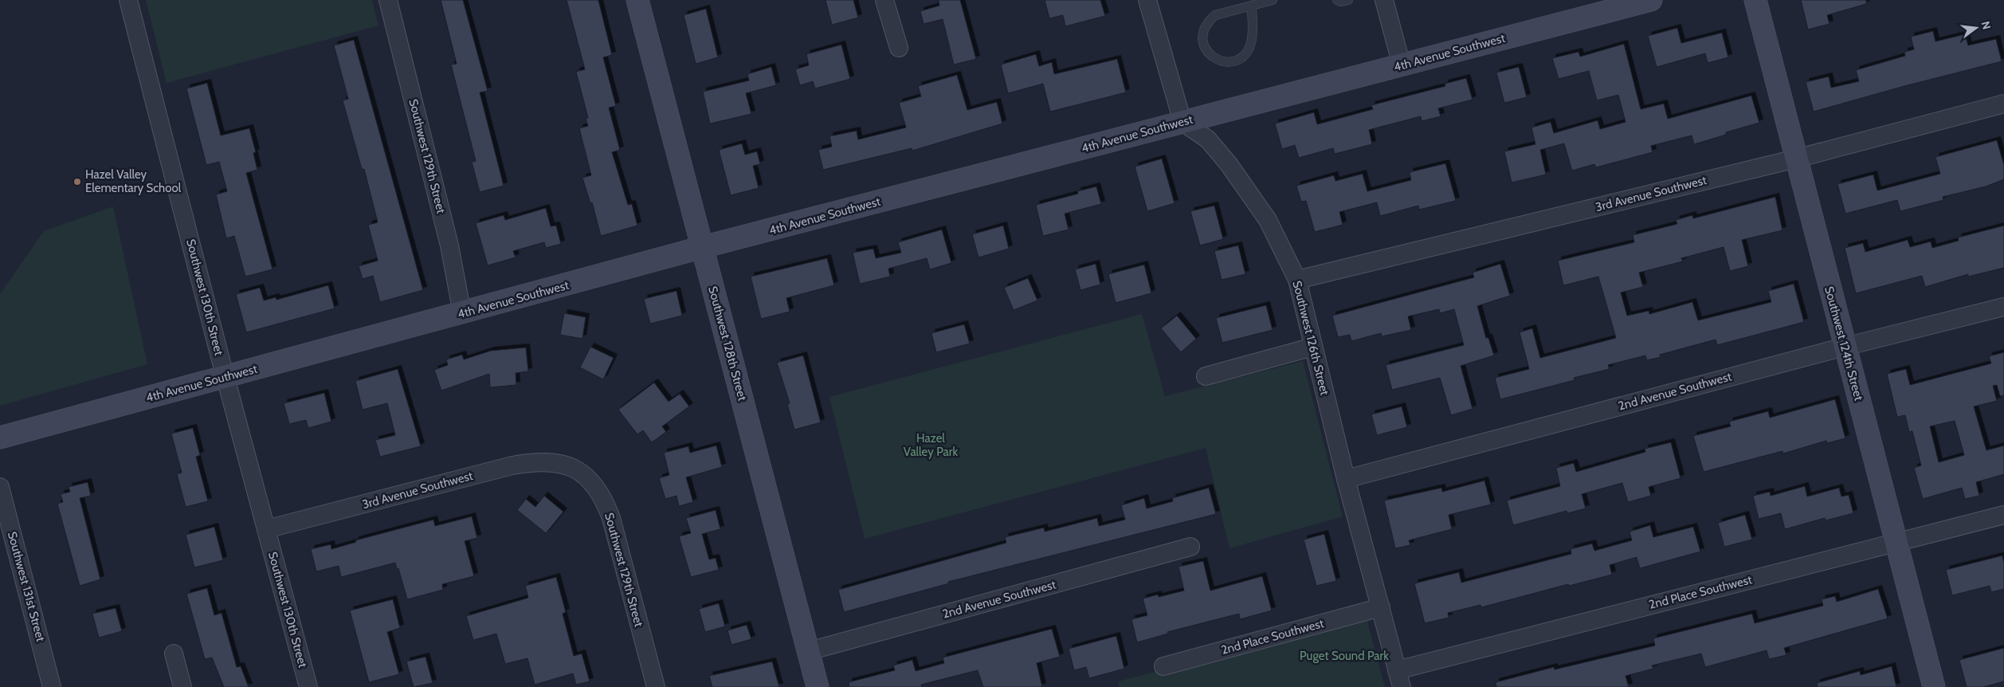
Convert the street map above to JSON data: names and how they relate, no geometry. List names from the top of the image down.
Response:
{
  "streets": {
    "street": [
      "4th Avenue Southwest",
      "Southwest 129th Street",
      "3rd Avenue Southwest",
      "Southwest 130th Street",
      "Southwest 126th Street",
      "Southwest 128th Street",
      "Southwest 124th Street",
      "2nd Avenue Southwest",
      "Southwest 131st Street",
      "2nd Place Southwest"
    ]
  },
  "crossings": [
    ["4th Avenue Southwest", "Southwest 129th Street"],
    ["4th Avenue Southwest", "Southwest 130th Street"],
    ["4th Avenue Southwest", "Southwest 126th Street"],
    ["4th Avenue Southwest", "Southwest 128th Street"],
    ["Southwest 129th Street", "3rd Avenue Southwest"],
    ["3rd Avenue Southwest", "Southwest 130th Street"],
    ["3rd Avenue Southwest", "Southwest 126th Street"],
    ["3rd Avenue Southwest", "Southwest 124th Street"],
    ["Southwest 126th Street", "2nd Avenue Southwest"],
    ["Southwest 126th Street", "2nd Place Southwest"],
    ["Southwest 128th Street", "2nd Avenue Southwest"],
    ["Southwest 124th Street", "2nd Avenue Southwest"],
    ["Southwest 124th Street", "2nd Place Southwest"]
  ],
  "parks": ["Hazel Valley Park", "Puget Sound Park"],
  "places": ["Hazel Valley Elementary School"],
  "north": "right"
}
